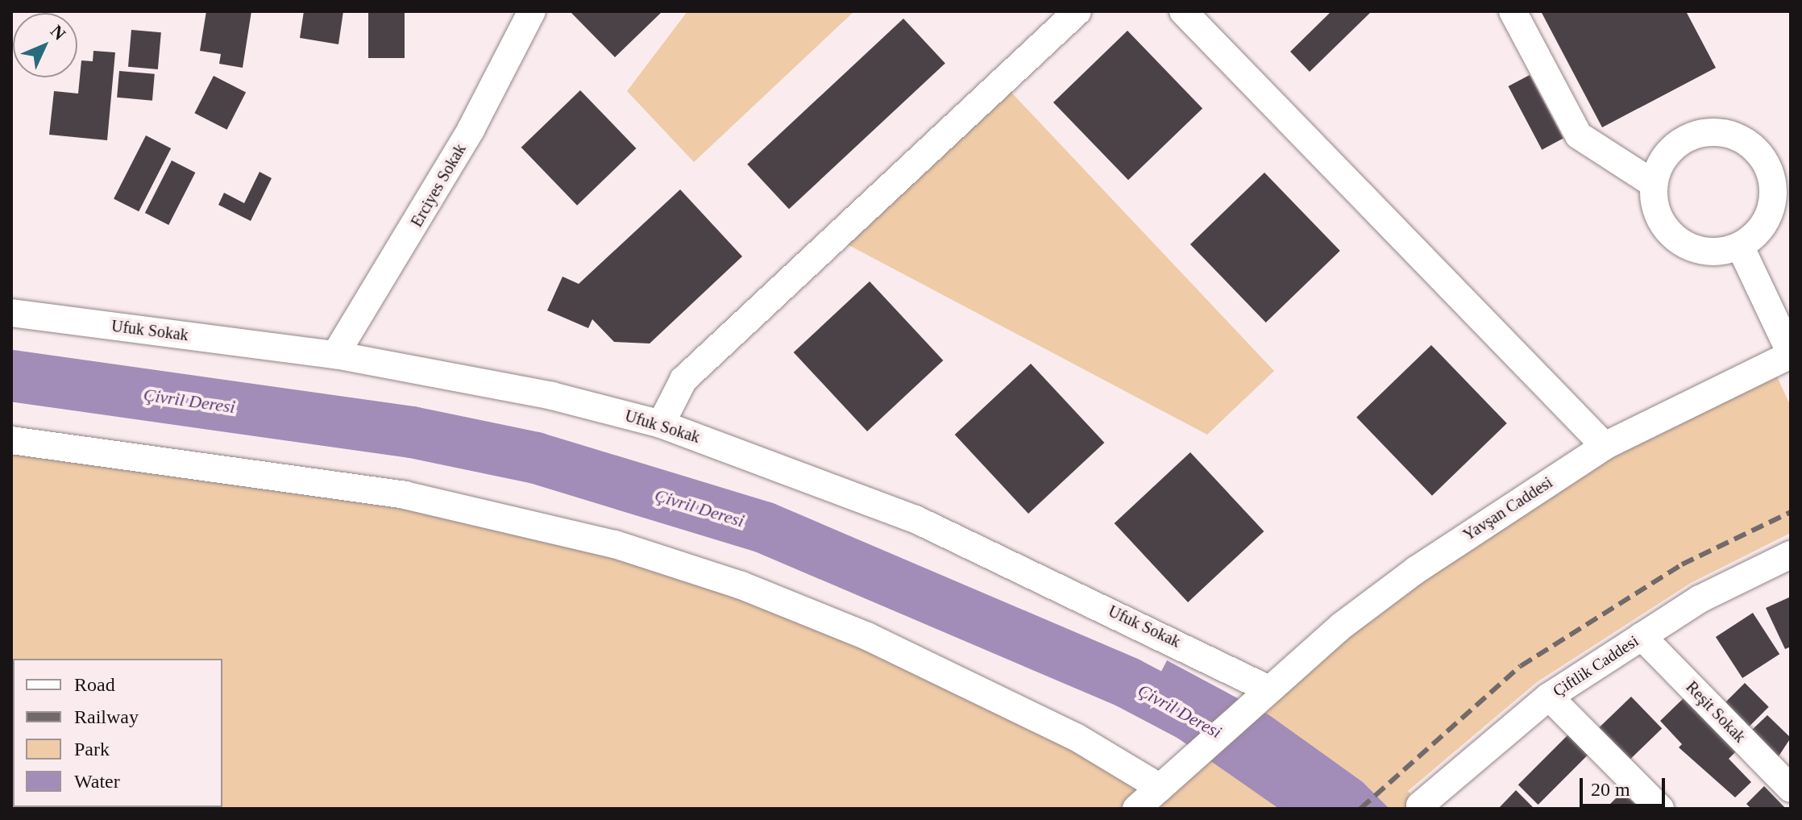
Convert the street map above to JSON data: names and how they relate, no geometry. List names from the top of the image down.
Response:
{
  "streets": {
    "street": [
      "Erciyes Sokak",
      "Ufuk Sokak",
      "Yavşan Caddesi",
      "Çiftlik Caddesi",
      "Reşit Sokak"
    ]
  },
  "crossings": [
    ["Erciyes Sokak", "Ufuk Sokak"],
    ["Ufuk Sokak", "Yavşan Caddesi"],
    ["Çiftlik Caddesi", "Reşit Sokak"]
  ],
  "water": ["Çivril Deresi"],
  "legend": [
    "Road",
    "Railway",
    "Park",
    "Water"
  ],
  "scale_bar": "20 m",
  "north": "top right"
}
